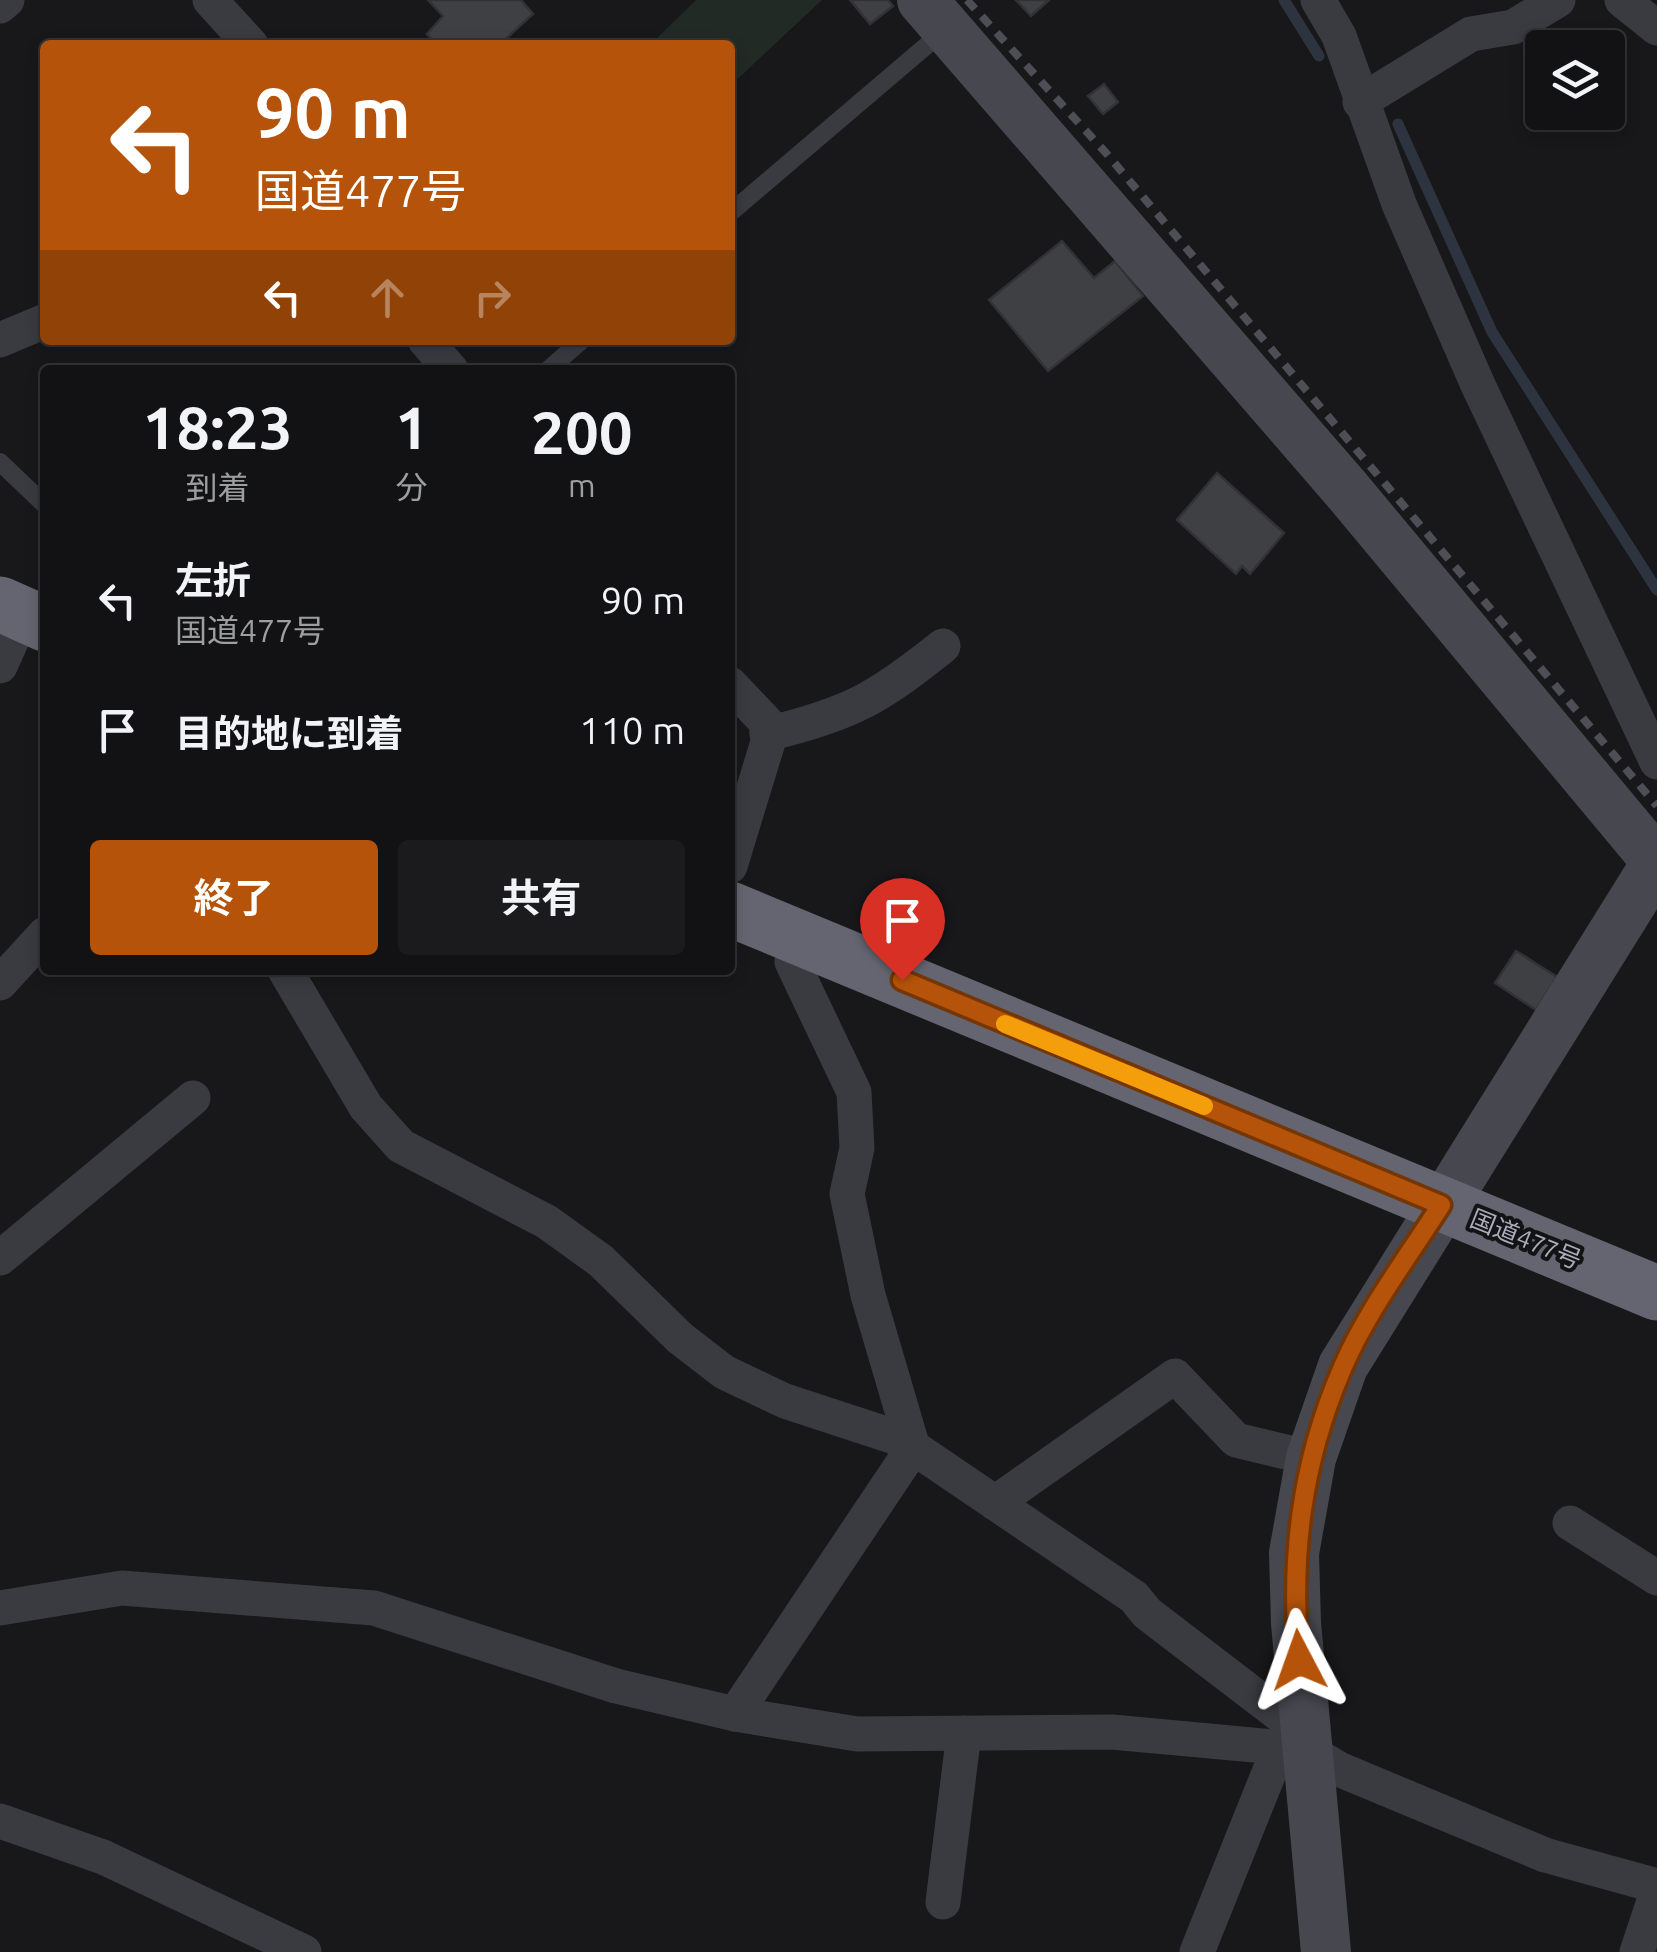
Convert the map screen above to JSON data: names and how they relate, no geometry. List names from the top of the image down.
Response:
{
  "streets": {
    "highway": ["国道477号"]
  },
  "page": {
    "turn": ["90 m", "国道477号"],
    "eta": [
      "18:23",
      "到着",
      "1",
      "分",
      "200",
      "m"
    ],
    "list": [
      {
        "name": "左折",
        "note": "国道477号",
        "value": "90 m"
      },
      {
        "name": "目的地に到着",
        "value": "110 m"
      }
    ],
    "buttons": ["終了", "共有"]
  }
}
